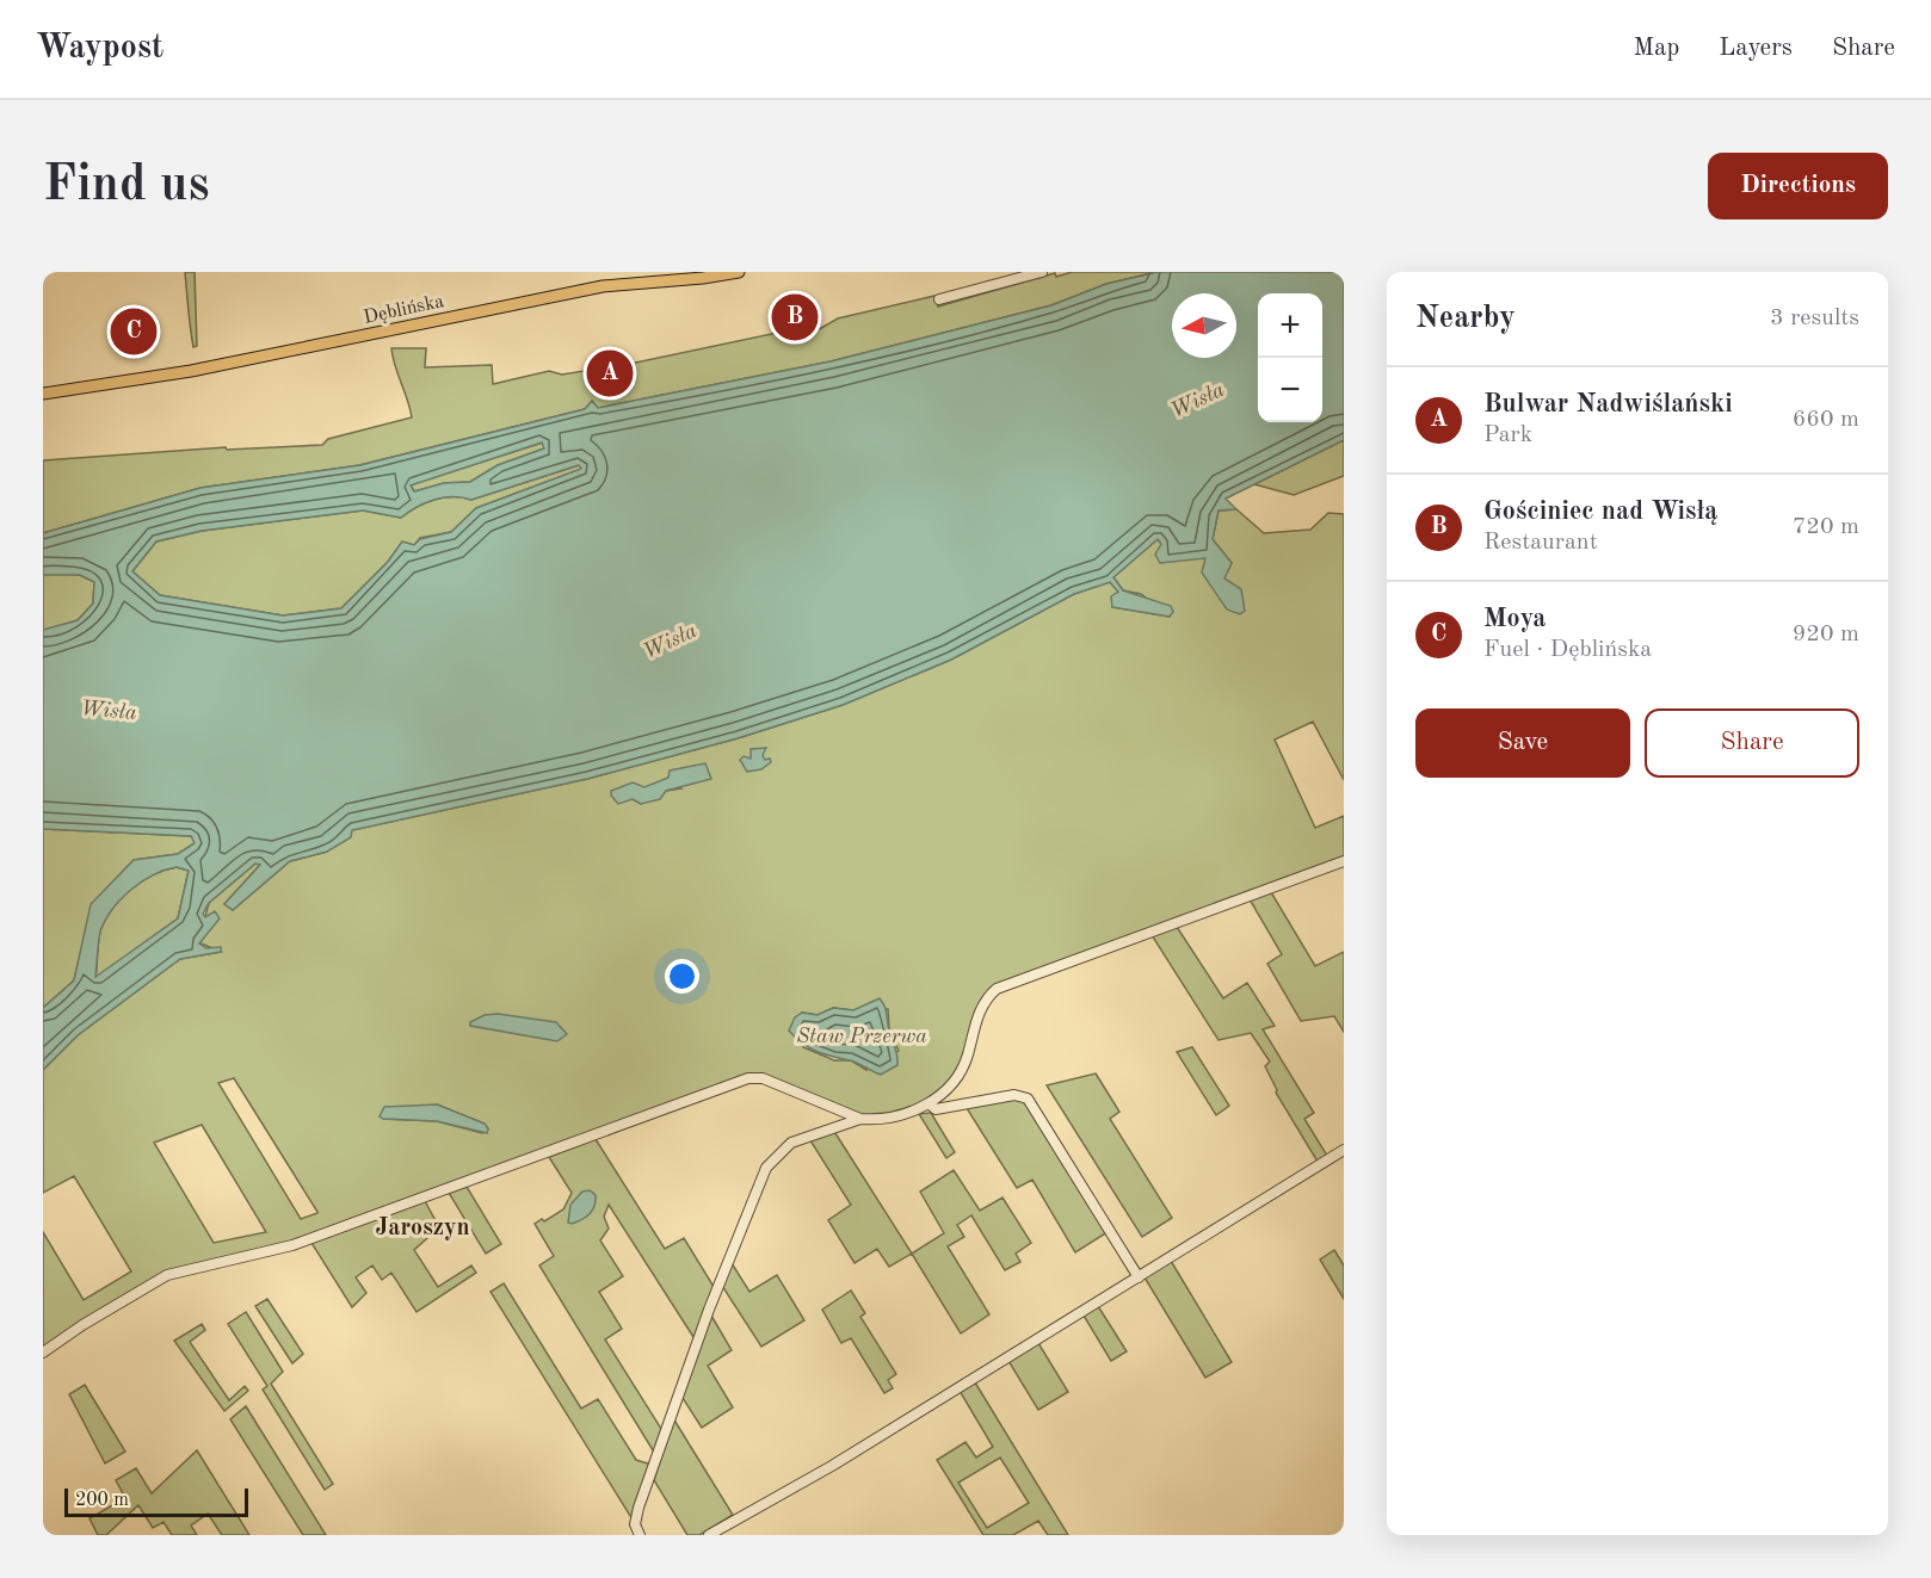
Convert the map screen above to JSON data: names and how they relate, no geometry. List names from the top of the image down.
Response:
{
  "streets": {
    "main road": ["Dęblińska"]
  },
  "districts": ["Jaroszyn"],
  "water": ["Wisła", "Staw Przerwa"],
  "scale_bar": "200 m",
  "north": "left",
  "page": {
    "header": "Waypost",
    "nav": ["Map", "Layers", "Share"],
    "buttons": [
      "Directions",
      ["Save", "Share"]
    ],
    "title": "Find us",
    "heading": ["Nearby", "3 results"],
    "pins": ["B", "C", "A"],
    "map_buttons": ["+", "−"],
    "list": [
      {
        "mark": "A",
        "name": "Bulwar Nadwiślański",
        "note": "Park",
        "value": "660 m"
      },
      {
        "mark": "B",
        "name": "Gościniec nad Wisłą",
        "note": "Restaurant",
        "value": "720 m"
      },
      {
        "mark": "C",
        "name": "Moya",
        "note": "Fuel · Dęblińska",
        "value": "920 m"
      }
    ],
    "scale": "200 m"
  }
}
